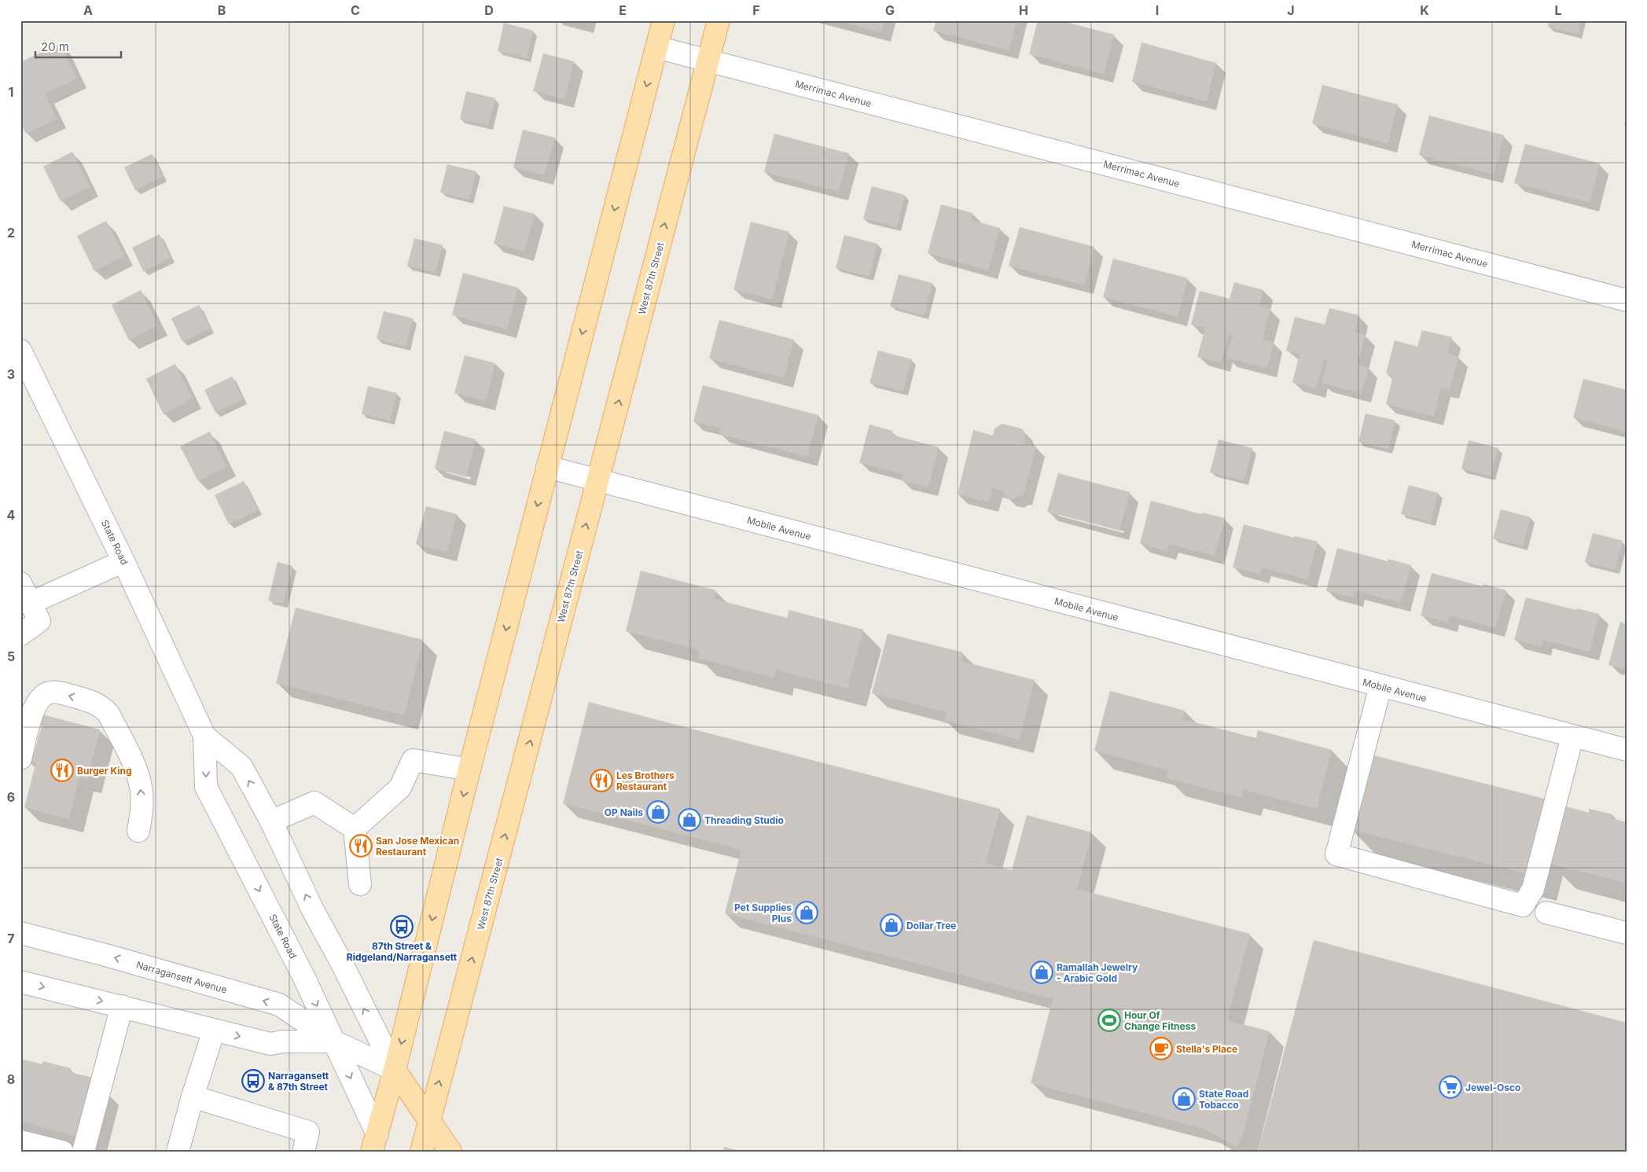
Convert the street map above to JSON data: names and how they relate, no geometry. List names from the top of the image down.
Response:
{
  "streets": {
    "main road": ["West 87th Street"],
    "street": [
      "Merrimac Avenue",
      "Mobile Avenue",
      "State Road",
      "Narragansett Avenue"
    ]
  },
  "crossings": [
    ["Merrimac Avenue", "West 87th Street"],
    ["West 87th Street", "Mobile Avenue"],
    ["State Road", "Narragansett Avenue"]
  ],
  "places": {
    "restaurant": ["Burger King", "Les Brothers Restaurant", "San Jose Mexican Restaurant"],
    "shop": [
      "OP Nails",
      "Threading Studio",
      "Pet Supplies Plus",
      "Dollar Tree",
      "Ramallah Jewelry - Arabic Gold",
      "State Road Tobacco"
    ],
    "bus stop": ["87th Street & Ridgeland/Narragansett", "Narragansett & 87th Street"],
    "sports": ["Hour Of Change Fitness"],
    "cafe": ["Stella's Place"],
    "supermarket": ["Jewel-Osco"]
  },
  "scale_bar": "20 m",
  "grid": {
    "columns": [
      "A",
      "B",
      "C",
      "D",
      "E",
      "F",
      "G",
      "H",
      "I",
      "J",
      "K",
      "L"
    ],
    "rows": [
      "1",
      "2",
      "3",
      "4",
      "5",
      "6",
      "7",
      "8"
    ]
  }
}
